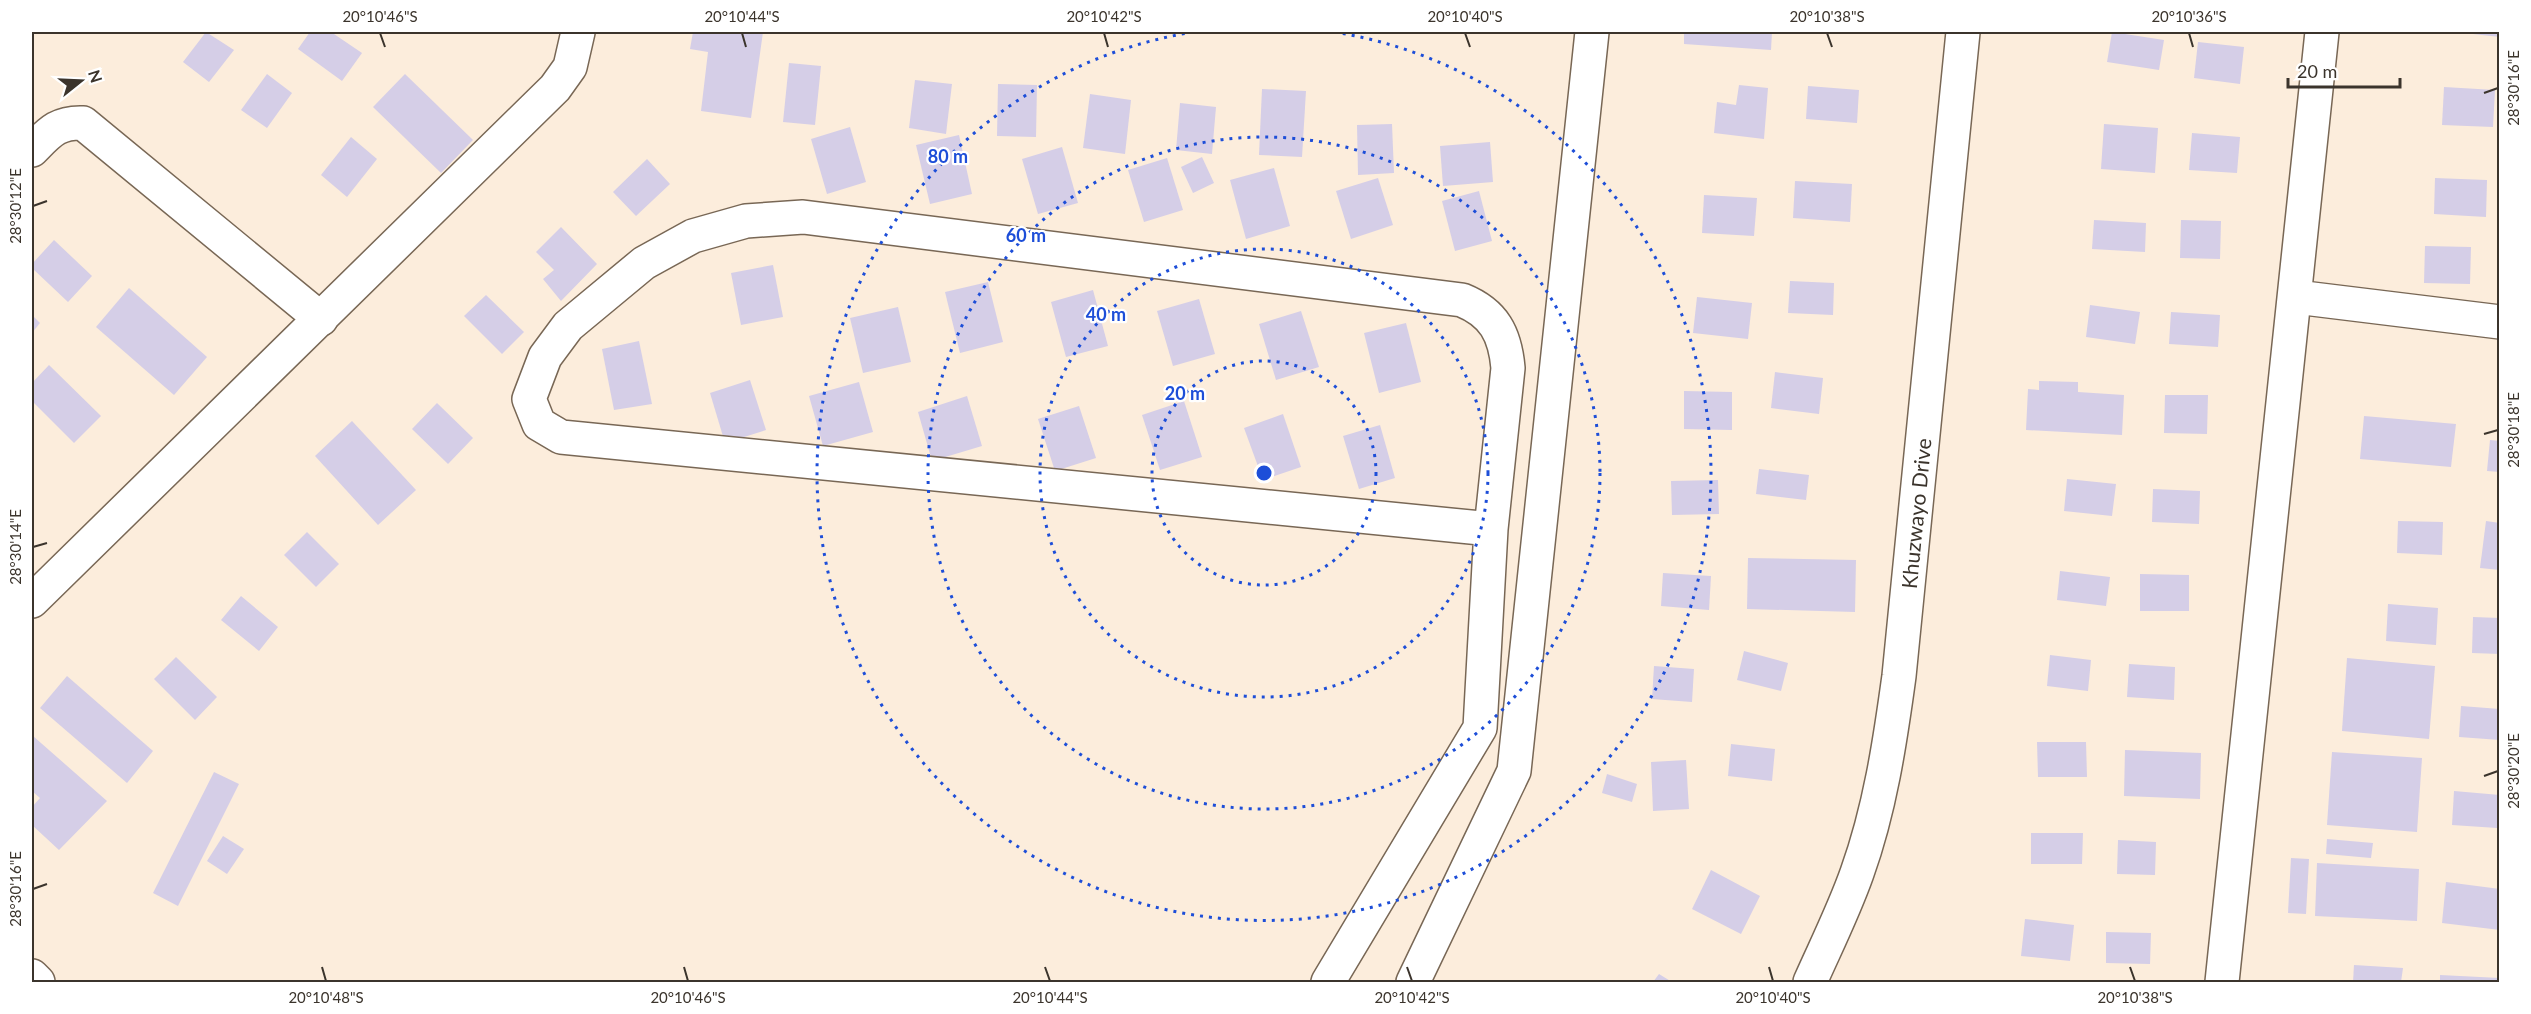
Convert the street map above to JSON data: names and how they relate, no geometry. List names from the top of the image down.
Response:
{
  "streets": {
    "street": ["Khuzwayo Drive"]
  },
  "scale_bar": "20 m",
  "north": "right",
  "coordinates": [
    "20°10'46\"S",
    "20°10'44\"S",
    "20°10'42\"S",
    "20°10'40\"S",
    "20°10'38\"S",
    "20°10'36\"S",
    "28°30'16\"E",
    "28°30'12\"E",
    "28°30'18\"E",
    "28°30'14\"E",
    "28°30'20\"E",
    "20°10'48\"S"
  ],
  "rings": [
    "80 m",
    "60 m",
    "40 m",
    "20 m"
  ]
}
